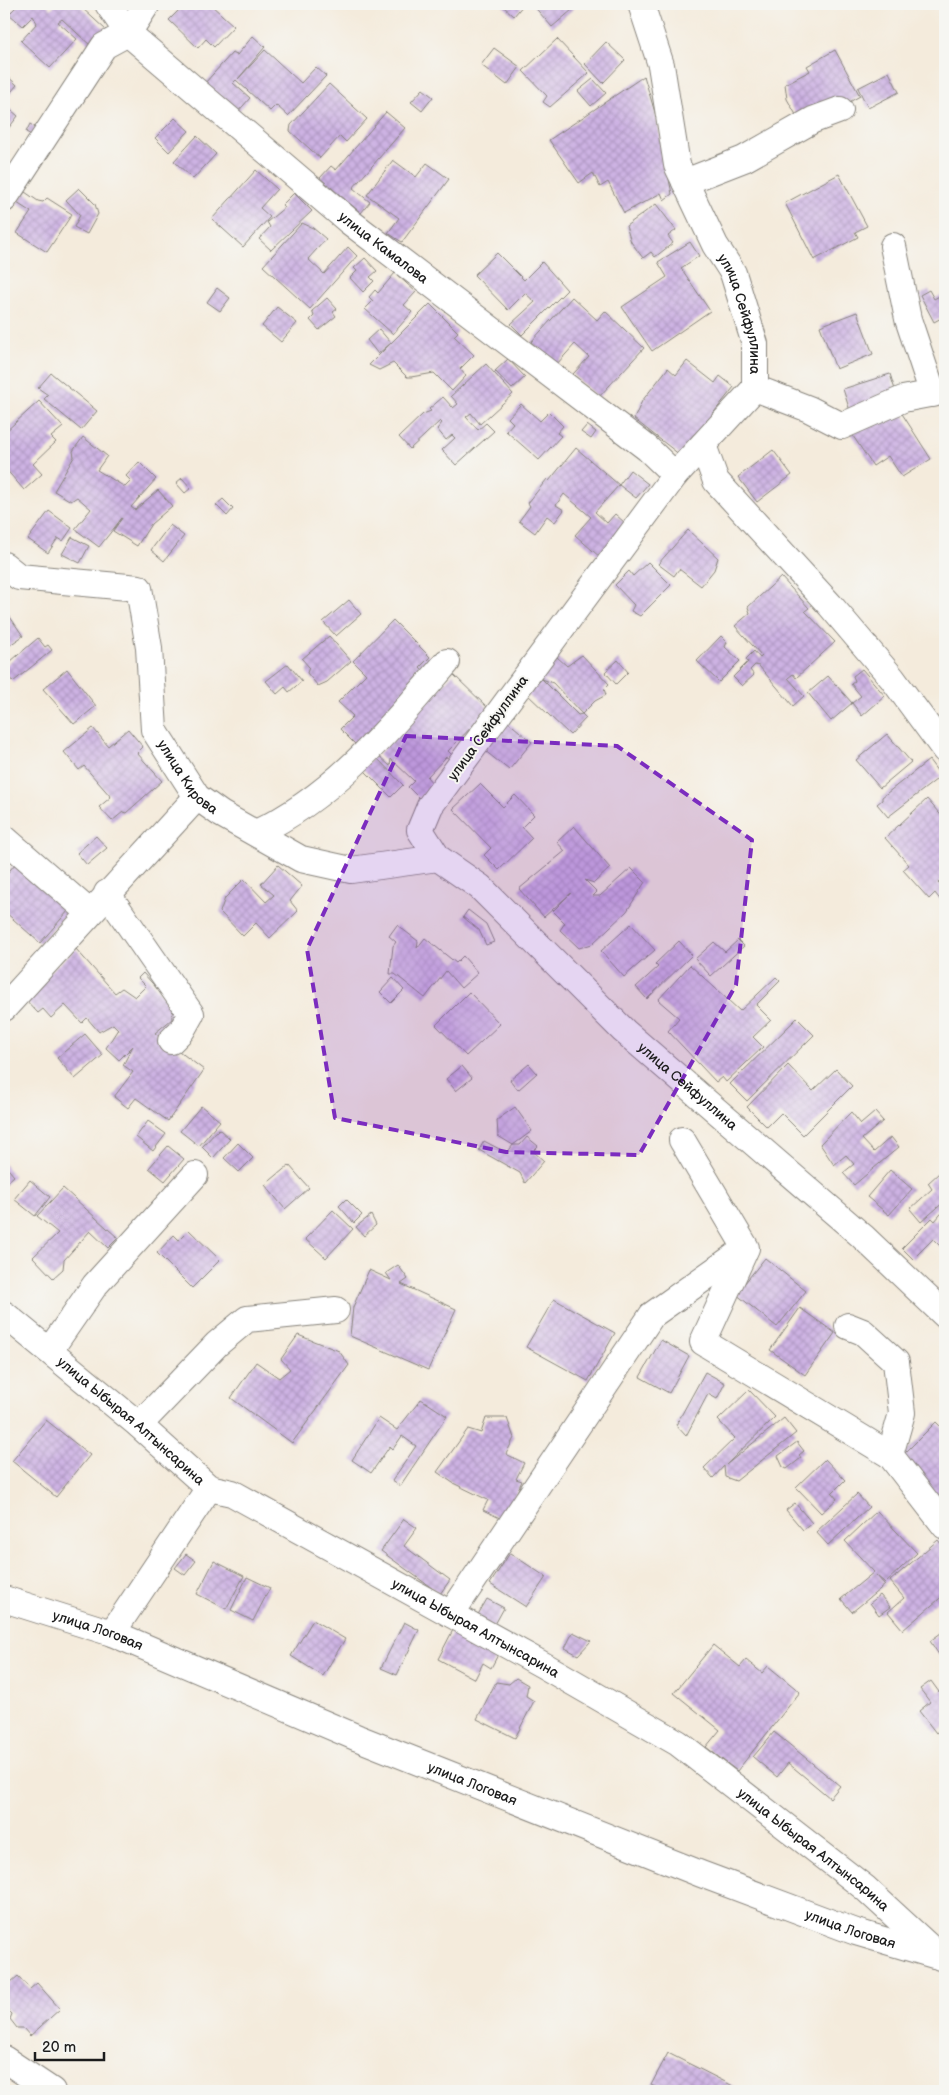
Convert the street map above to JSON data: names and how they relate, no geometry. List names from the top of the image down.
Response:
{
  "streets": {
    "street": [
      "улица Камалова",
      "улица Сейфуллина",
      "улица Кирова",
      "улица Ыбырая Алтынсарина",
      "улица Логовая"
    ]
  },
  "crossings": [
    ["улица Камалова", "улица Сейфуллина"],
    ["улица Сейфуллина", "улица Кирова"],
    ["улица Ыбырая Алтынсарина", "улица Логовая"]
  ],
  "scale_bar": "20 m"
}
